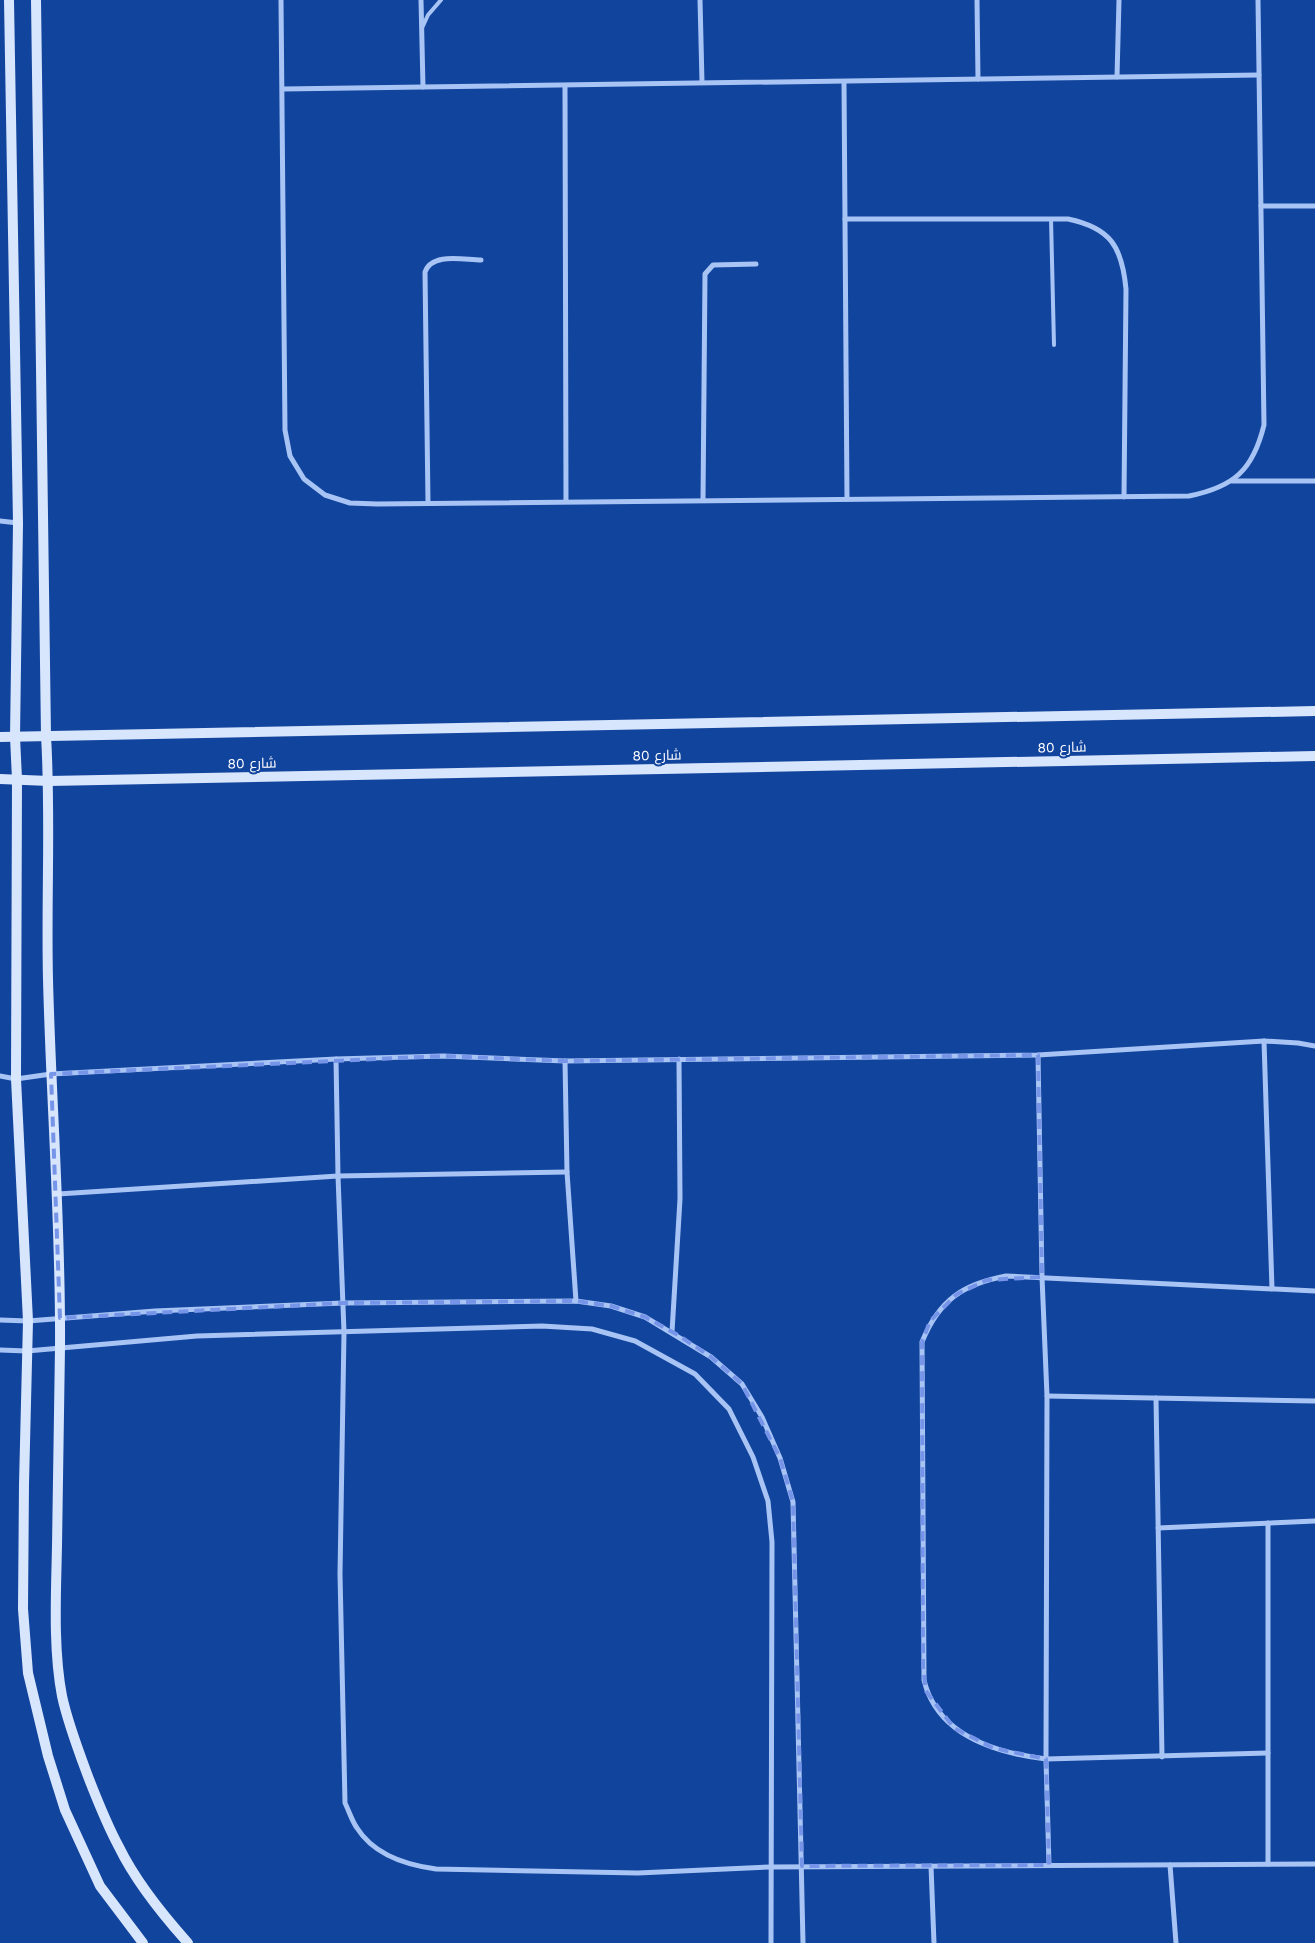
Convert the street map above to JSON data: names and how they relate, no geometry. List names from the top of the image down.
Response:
{
  "streets": {
    "street": ["شارع 80"]
  }
}
